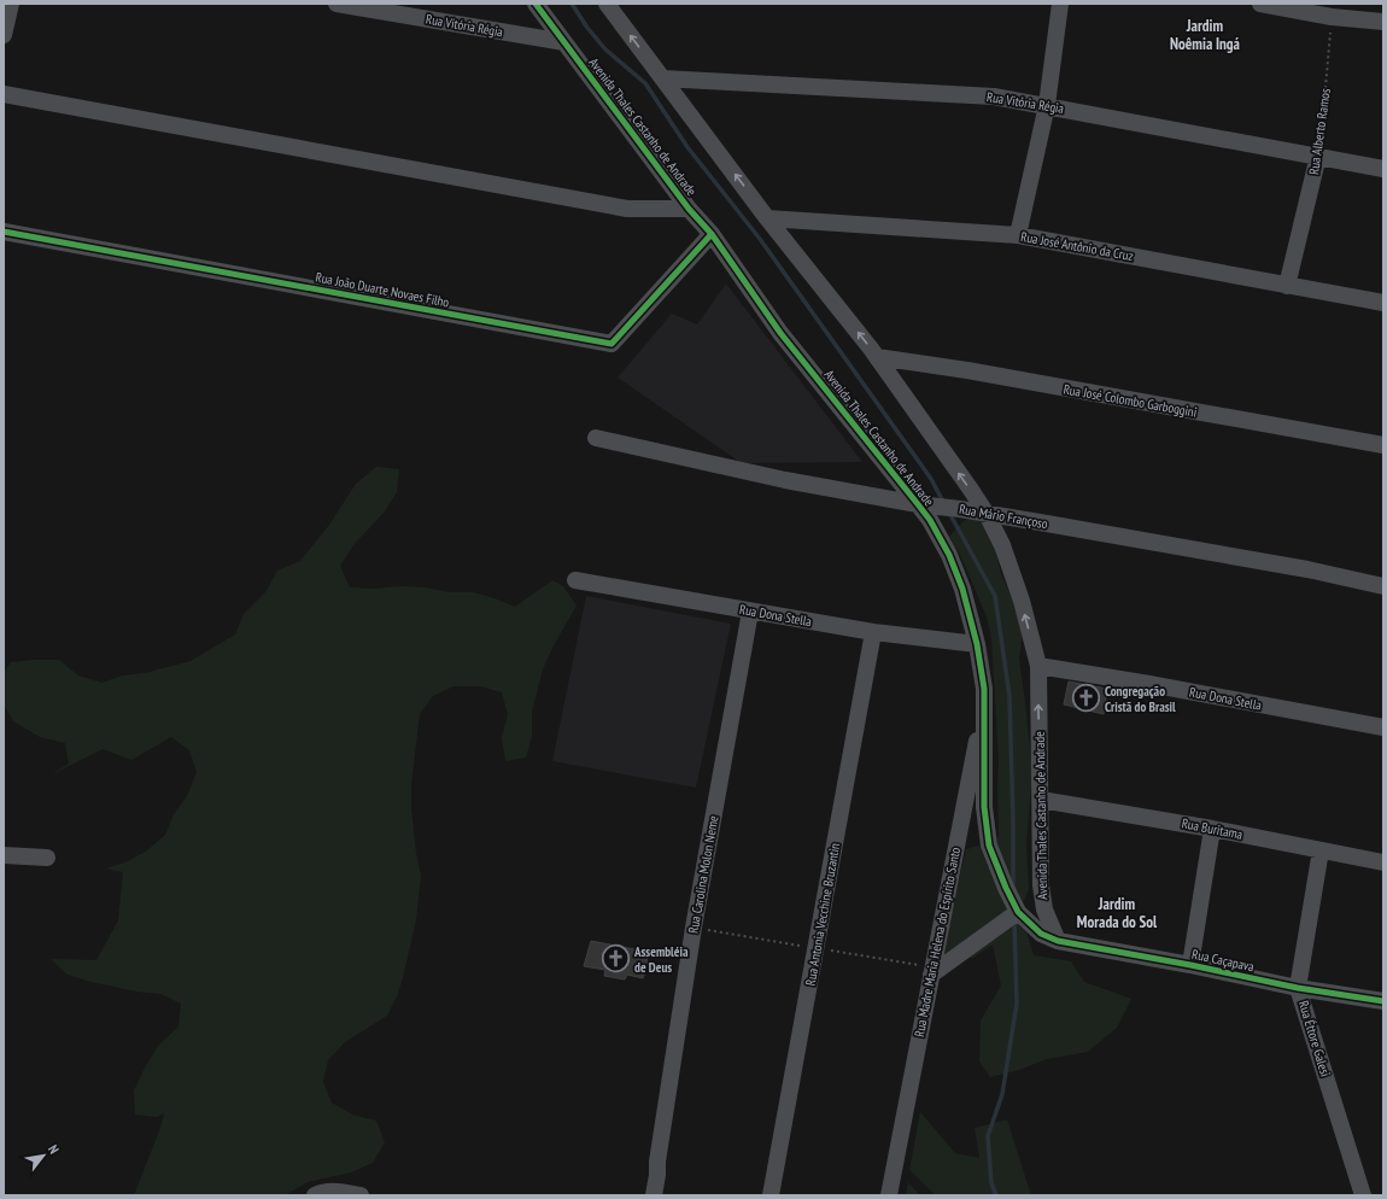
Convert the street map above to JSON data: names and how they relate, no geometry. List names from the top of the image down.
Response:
{
  "streets": {
    "street": [
      "Rua Vitória Régia",
      "Avenida Thales Castanho de Andrade",
      "Rua Alberto Ramos",
      "Rua José Antônio da Cruz",
      "Rua João Duarte Novaes Filho",
      "Rua José Colombo Garboggini",
      "Rua Mário Françoso",
      "Rua Dona Stella",
      "Rua Buritama",
      "Rua Carolina Molon Neme",
      "Rua Antonia Vecchine Bruzantin",
      "Rua Madre Maria Helena do Espírito Santo",
      "Rua Caçapava",
      "Rua Éttore Galesi"
    ]
  },
  "crossings": [
    ["Rua Vitória Régia", "Avenida Thales Castanho de Andrade"],
    ["Rua Vitória Régia", "Rua Alberto Ramos"],
    ["Avenida Thales Castanho de Andrade", "Rua José Antônio da Cruz"],
    ["Avenida Thales Castanho de Andrade", "Rua João Duarte Novaes Filho"],
    ["Avenida Thales Castanho de Andrade", "Rua José Colombo Garboggini"],
    ["Avenida Thales Castanho de Andrade", "Rua Mário Françoso"],
    ["Avenida Thales Castanho de Andrade", "Rua Dona Stella"],
    ["Avenida Thales Castanho de Andrade", "Rua Buritama"],
    ["Avenida Thales Castanho de Andrade", "Rua Madre Maria Helena do Espírito Santo"],
    ["Avenida Thales Castanho de Andrade", "Rua Caçapava"],
    ["Rua Alberto Ramos", "Rua José Antônio da Cruz"],
    ["Rua Dona Stella", "Rua Carolina Molon Neme"],
    ["Rua Dona Stella", "Rua Antonia Vecchine Bruzantin"],
    ["Rua Buritama", "Rua Éttore Galesi"],
    ["Rua Caçapava", "Rua Éttore Galesi"]
  ],
  "districts": ["Jardim Noêmia Ingá", "Jardim Morada do Sol"],
  "places": {
    "church": ["Congregação Cristã do Brasil", "Assembléia de Deus"]
  },
  "north": "top right"
}
